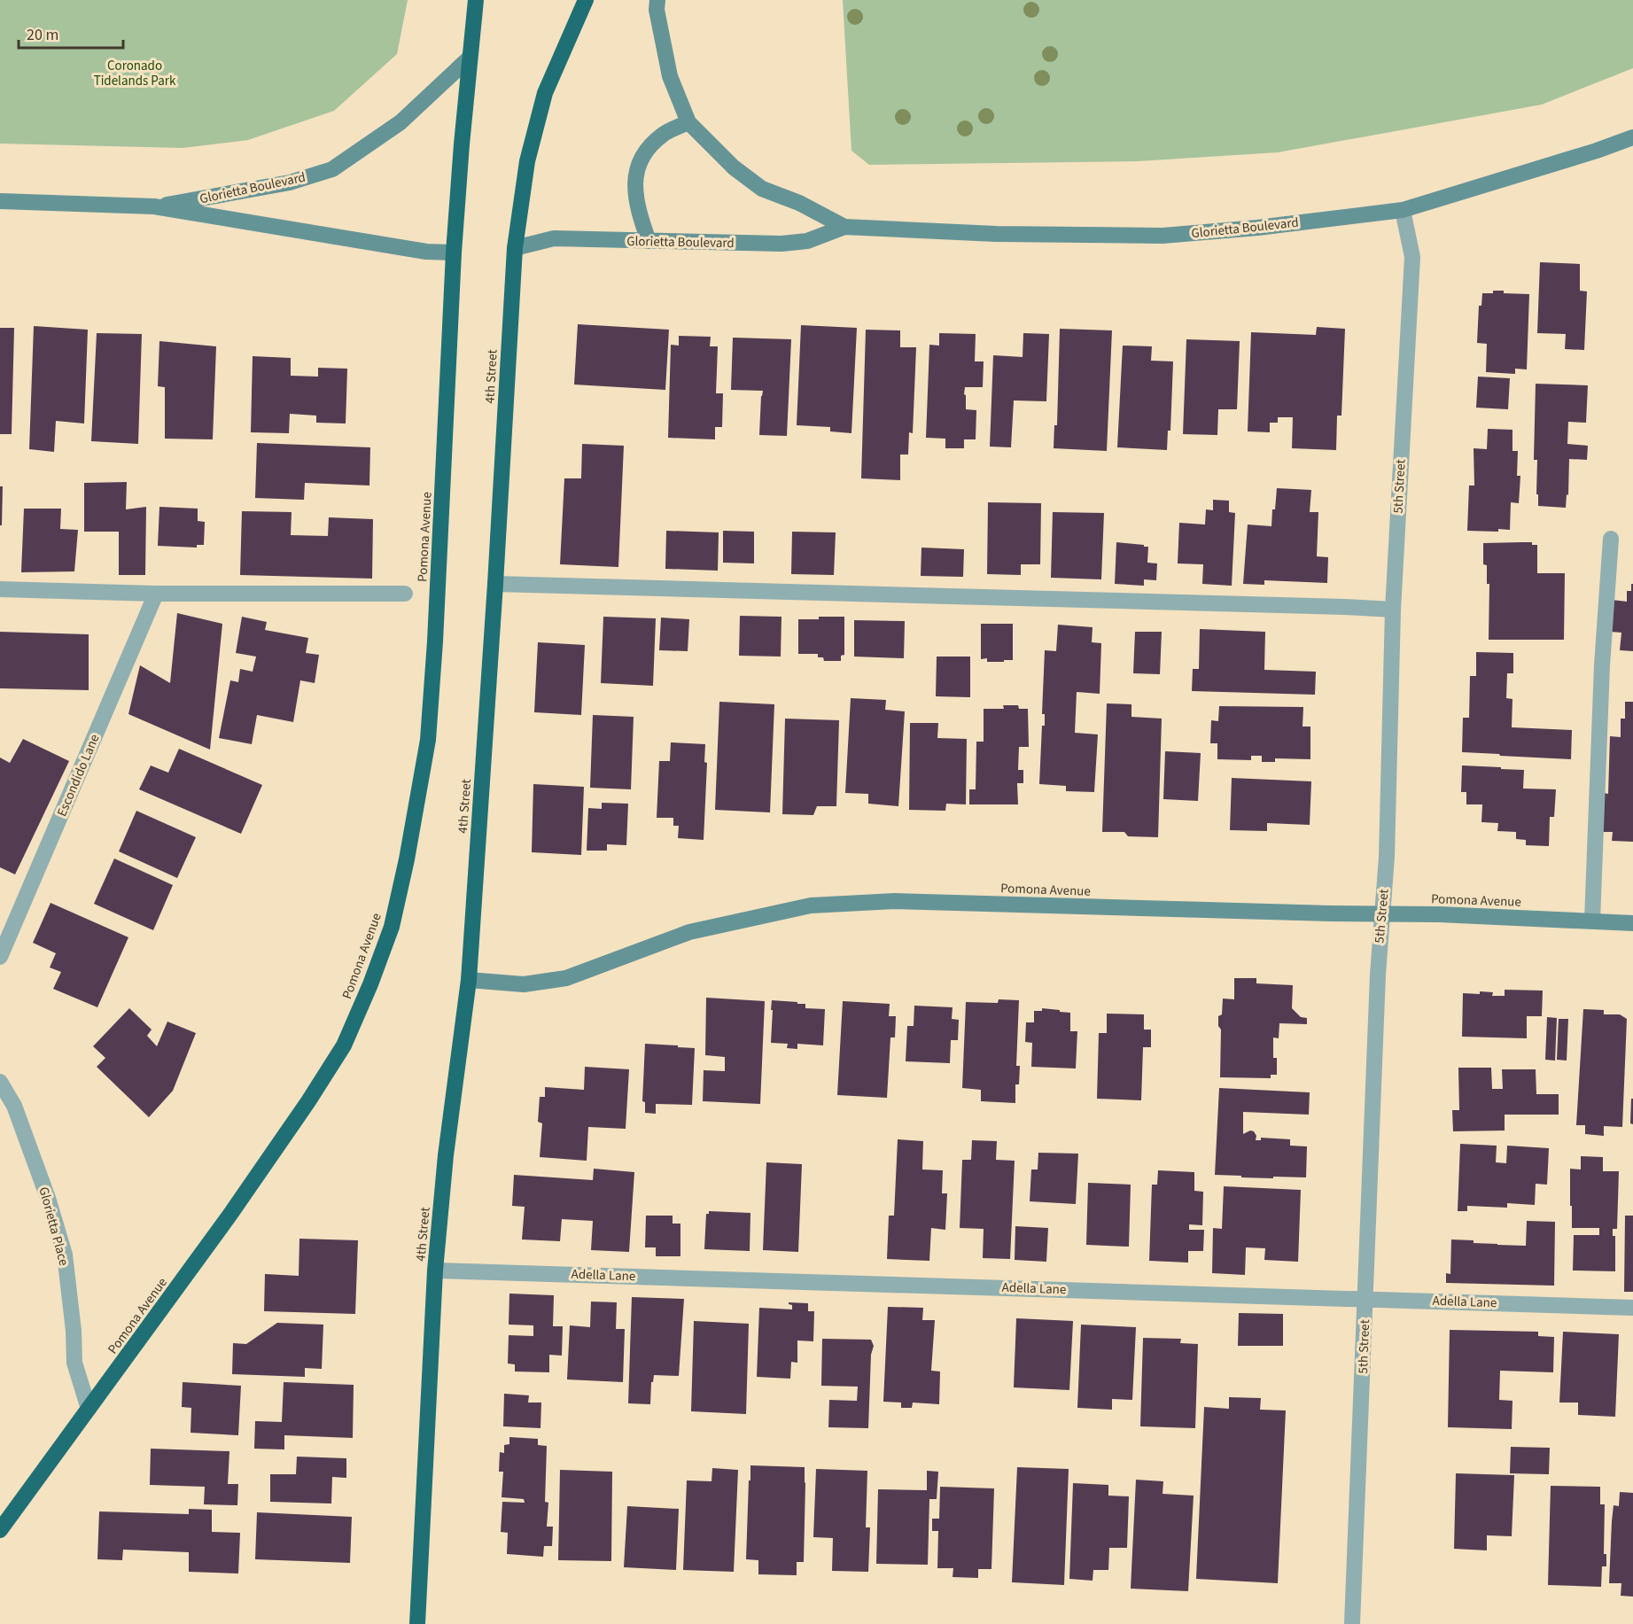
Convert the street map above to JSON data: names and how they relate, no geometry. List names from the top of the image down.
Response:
{
  "streets": {
    "highway": ["4th Street", "Pomona Avenue"],
    "street": [
      "Glorietta Boulevard",
      "5th Street",
      "Escondido Lane",
      "Glorietta Place",
      "Adella Lane"
    ]
  },
  "crossings": [
    ["Glorietta Boulevard", "4th Street"],
    ["Glorietta Boulevard", "5th Street"],
    ["Glorietta Boulevard", "Pomona Avenue"],
    ["4th Street", "Pomona Avenue"],
    ["4th Street", "Adella Lane"],
    ["5th Street", "Pomona Avenue"],
    ["5th Street", "Adella Lane"],
    ["Pomona Avenue", "Glorietta Place"]
  ],
  "parks": ["Coronado Tidelands Park"],
  "scale_bar": "20 m"
}
